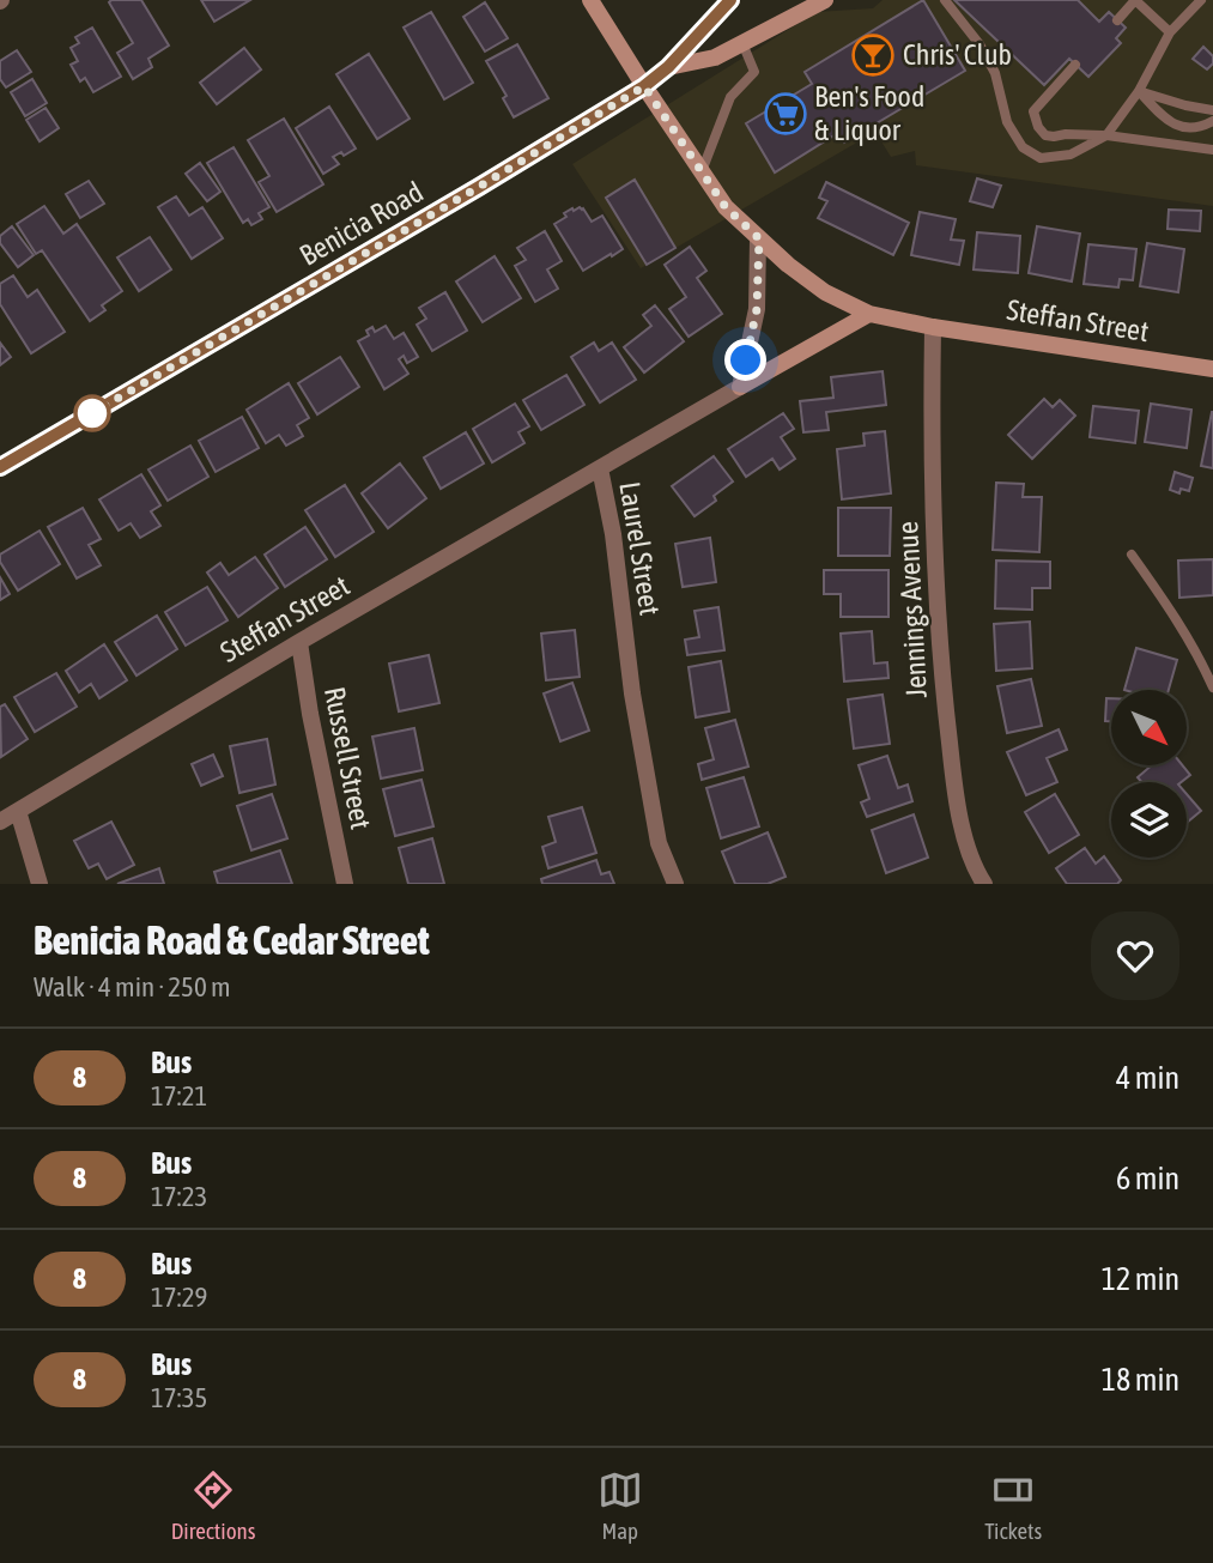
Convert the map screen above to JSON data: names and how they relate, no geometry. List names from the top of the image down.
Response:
{
  "streets": {
    "main road": ["Benicia Road", "Steffan Street"],
    "street": ["Laurel Street", "Jennings Avenue", "Russell Street"]
  },
  "crossings": [
    ["Steffan Street", "Laurel Street"],
    ["Steffan Street", "Jennings Avenue"],
    ["Steffan Street", "Russell Street"]
  ],
  "places": {
    "bar": ["Chris' Club"],
    "supermarket": ["Ben's Food & Liquor"]
  },
  "lines": ["bus line 8"],
  "north": "bottom right",
  "page": {
    "heading": ["Benicia Road & Cedar Street", "Walk · 4 min · 250 m"],
    "list": [
      {
        "mark": "8",
        "name": "Bus",
        "note": "17:21",
        "value": "4 min"
      },
      {
        "mark": "8",
        "name": "Bus",
        "note": "17:23",
        "value": "6 min"
      },
      {
        "mark": "8",
        "name": "Bus",
        "note": "17:29",
        "value": "12 min"
      },
      {
        "mark": "8",
        "name": "Bus",
        "note": "17:35",
        "value": "18 min"
      }
    ],
    "tabs": ["Directions", "Map", "Tickets"]
  }
}
